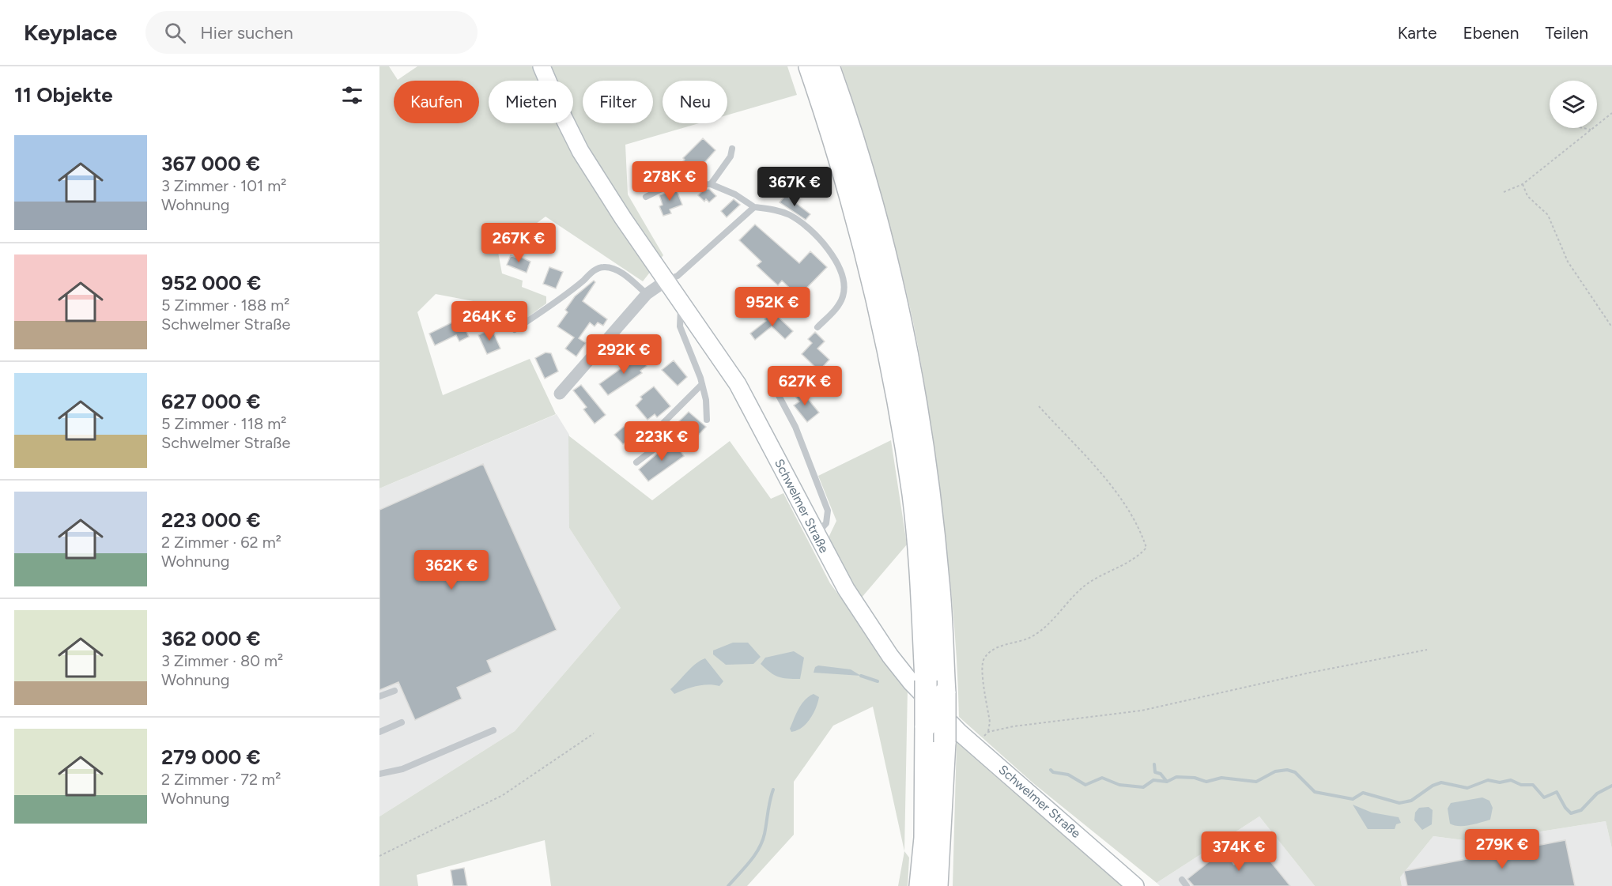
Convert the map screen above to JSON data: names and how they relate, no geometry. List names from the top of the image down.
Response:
{
  "streets": {
    "main road": ["Schwelmer Straße"]
  },
  "page": {
    "header": "Keyplace",
    "search": "Hier suchen",
    "nav": ["Karte", "Ebenen", "Teilen"],
    "heading": "11 Objekte",
    "chip": [
      "Kaufen",
      "Mieten",
      "Filter",
      "Neu"
    ],
    "list": [
      {
        "name": "367 000 €",
        "note": "3 Zimmer · 101 m² · Wohnung"
      },
      {
        "name": "952 000 €",
        "note": "5 Zimmer · 188 m² · Schwelmer Straße"
      },
      {
        "name": "627 000 €",
        "note": "5 Zimmer · 118 m² · Schwelmer Straße"
      },
      {
        "name": "223 000 €",
        "note": "2 Zimmer · 62 m² · Wohnung"
      },
      {
        "name": "362 000 €",
        "note": "3 Zimmer · 80 m² · Wohnung"
      },
      {
        "name": "279 000 €",
        "note": "2 Zimmer · 72 m² · Wohnung"
      }
    ],
    "price": [
      "278K €",
      "367K €",
      "267K €",
      "952K €",
      "264K €",
      "292K €",
      "627K €",
      "223K €",
      "362K €",
      "279K €",
      "374K €"
    ]
  }
}
